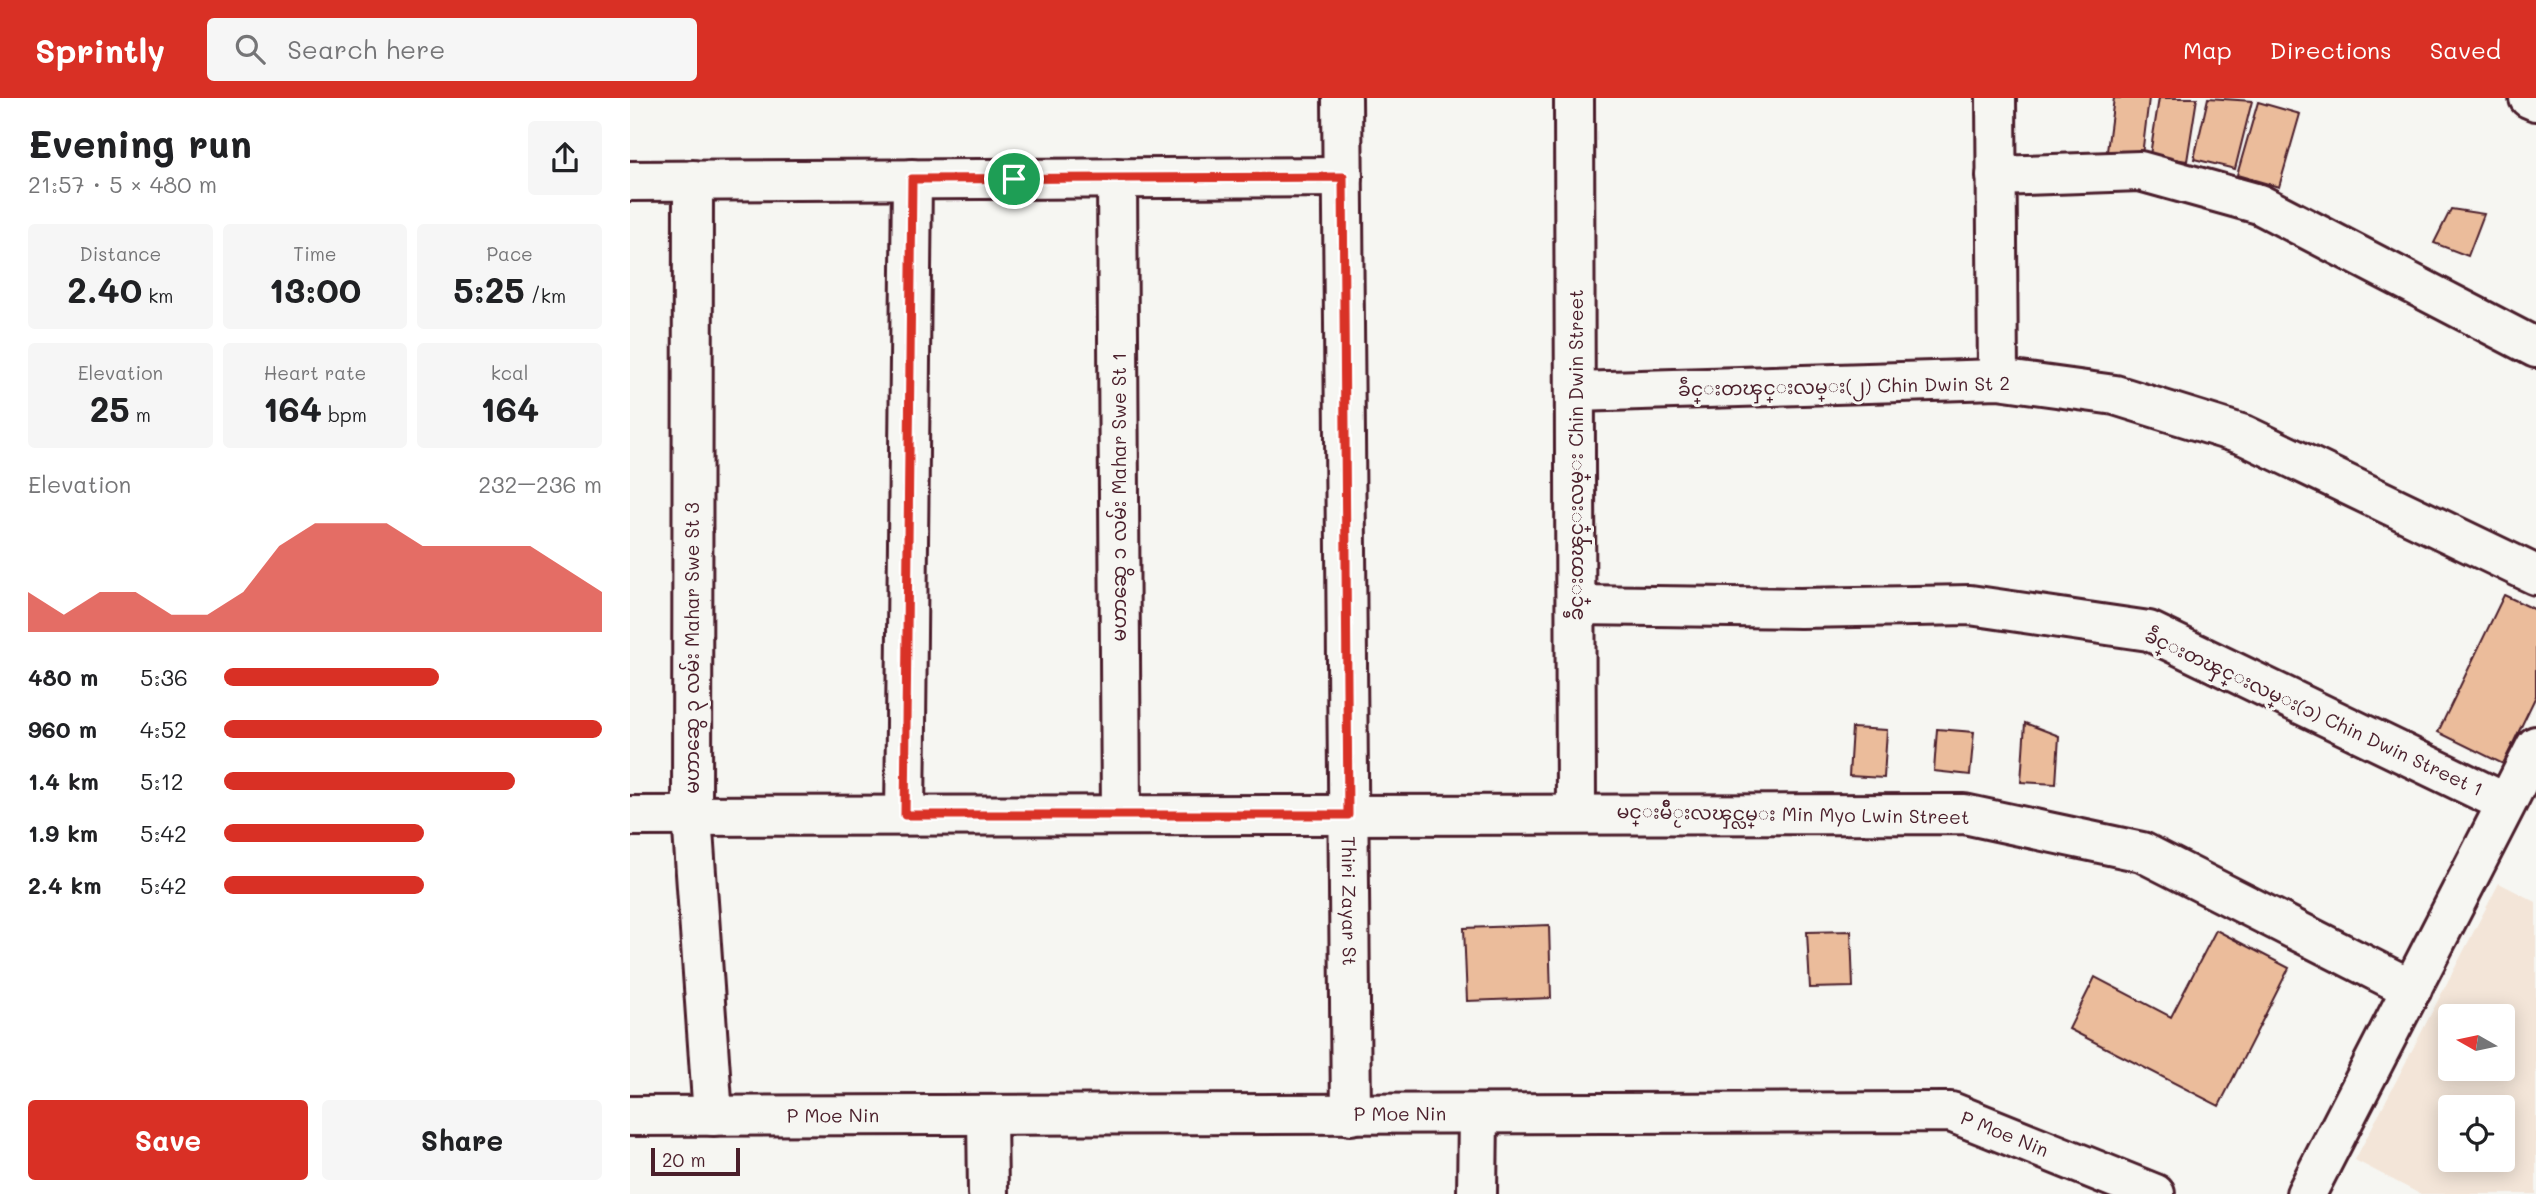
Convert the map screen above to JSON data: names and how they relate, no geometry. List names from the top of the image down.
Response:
{
  "streets": {
    "street": [
      "ခဵင္းတၾင္းလမ္း(၂) Chin Dwin St 2",
      "ခဵင္းတၾင္းလမ္း Chin Dwin Street",
      "မဟာဆွေ ၁ လမ်း Mahar Swe St 1",
      "မဟာဆွေ ၃ လမ်း Mahar Swe St 3",
      "ခဵင္းတၾင္းလမ္း(၁) Chin Dwin Street 1",
      "မင္းမဵိႂးလၾင္လမ္း Min Myo Lwin Street",
      "Thiri Zayar St",
      "P Moe Nin"
    ]
  },
  "crossings": [
    ["ခဵင္းတၾင္းလမ္း(၂) Chin Dwin St 2", "ခဵင္းတၾင္းလမ္း Chin Dwin Street"],
    ["ခဵင္းတၾင္းလမ္း Chin Dwin Street", "ခဵင္းတၾင္းလမ္း(၁) Chin Dwin Street 1"],
    ["ခဵင္းတၾင္းလမ္း Chin Dwin Street", "မင္းမဵိႂးလၾင္လမ္း Min Myo Lwin Street"],
    ["မဟာဆွေ ၁ လမ်း Mahar Swe St 1", "မင္းမဵိႂးလၾင္လမ္း Min Myo Lwin Street"],
    ["မဟာဆွေ ၃ လမ်း Mahar Swe St 3", "မင္းမဵိႂးလၾင္လမ္း Min Myo Lwin Street"],
    ["မဟာဆွေ ၃ လမ်း Mahar Swe St 3", "P Moe Nin"],
    ["မင္းမဵိႂးလၾင္လမ္း Min Myo Lwin Street", "Thiri Zayar St"],
    ["Thiri Zayar St", "P Moe Nin"]
  ],
  "scale_bar": "20 m",
  "north": "left",
  "page": {
    "header": "Sprintly",
    "search": "Search here",
    "nav": ["Map", "Directions", "Saved"],
    "heading": ["Evening run", "21:57 · 5 × 480 m"],
    "stats": [
      ["Distance", "2.40 km"],
      ["Time", "13:00"],
      ["Pace", "5:25 /km"],
      ["Elevation", "25 m"],
      ["Heart rate", "164 bpm"],
      ["kcal", "164"]
    ],
    "chart": ["Elevation", "232–236 m"],
    "list": [
      {
        "name": "480 m",
        "note": "5:36"
      },
      {
        "name": "960 m",
        "note": "4:52"
      },
      {
        "name": "1.4 km",
        "note": "5:12"
      },
      {
        "name": "1.9 km",
        "note": "5:42"
      },
      {
        "name": "2.4 km",
        "note": "5:42"
      }
    ],
    "buttons": ["Save", "Share"],
    "scale": "20 m"
  }
}
